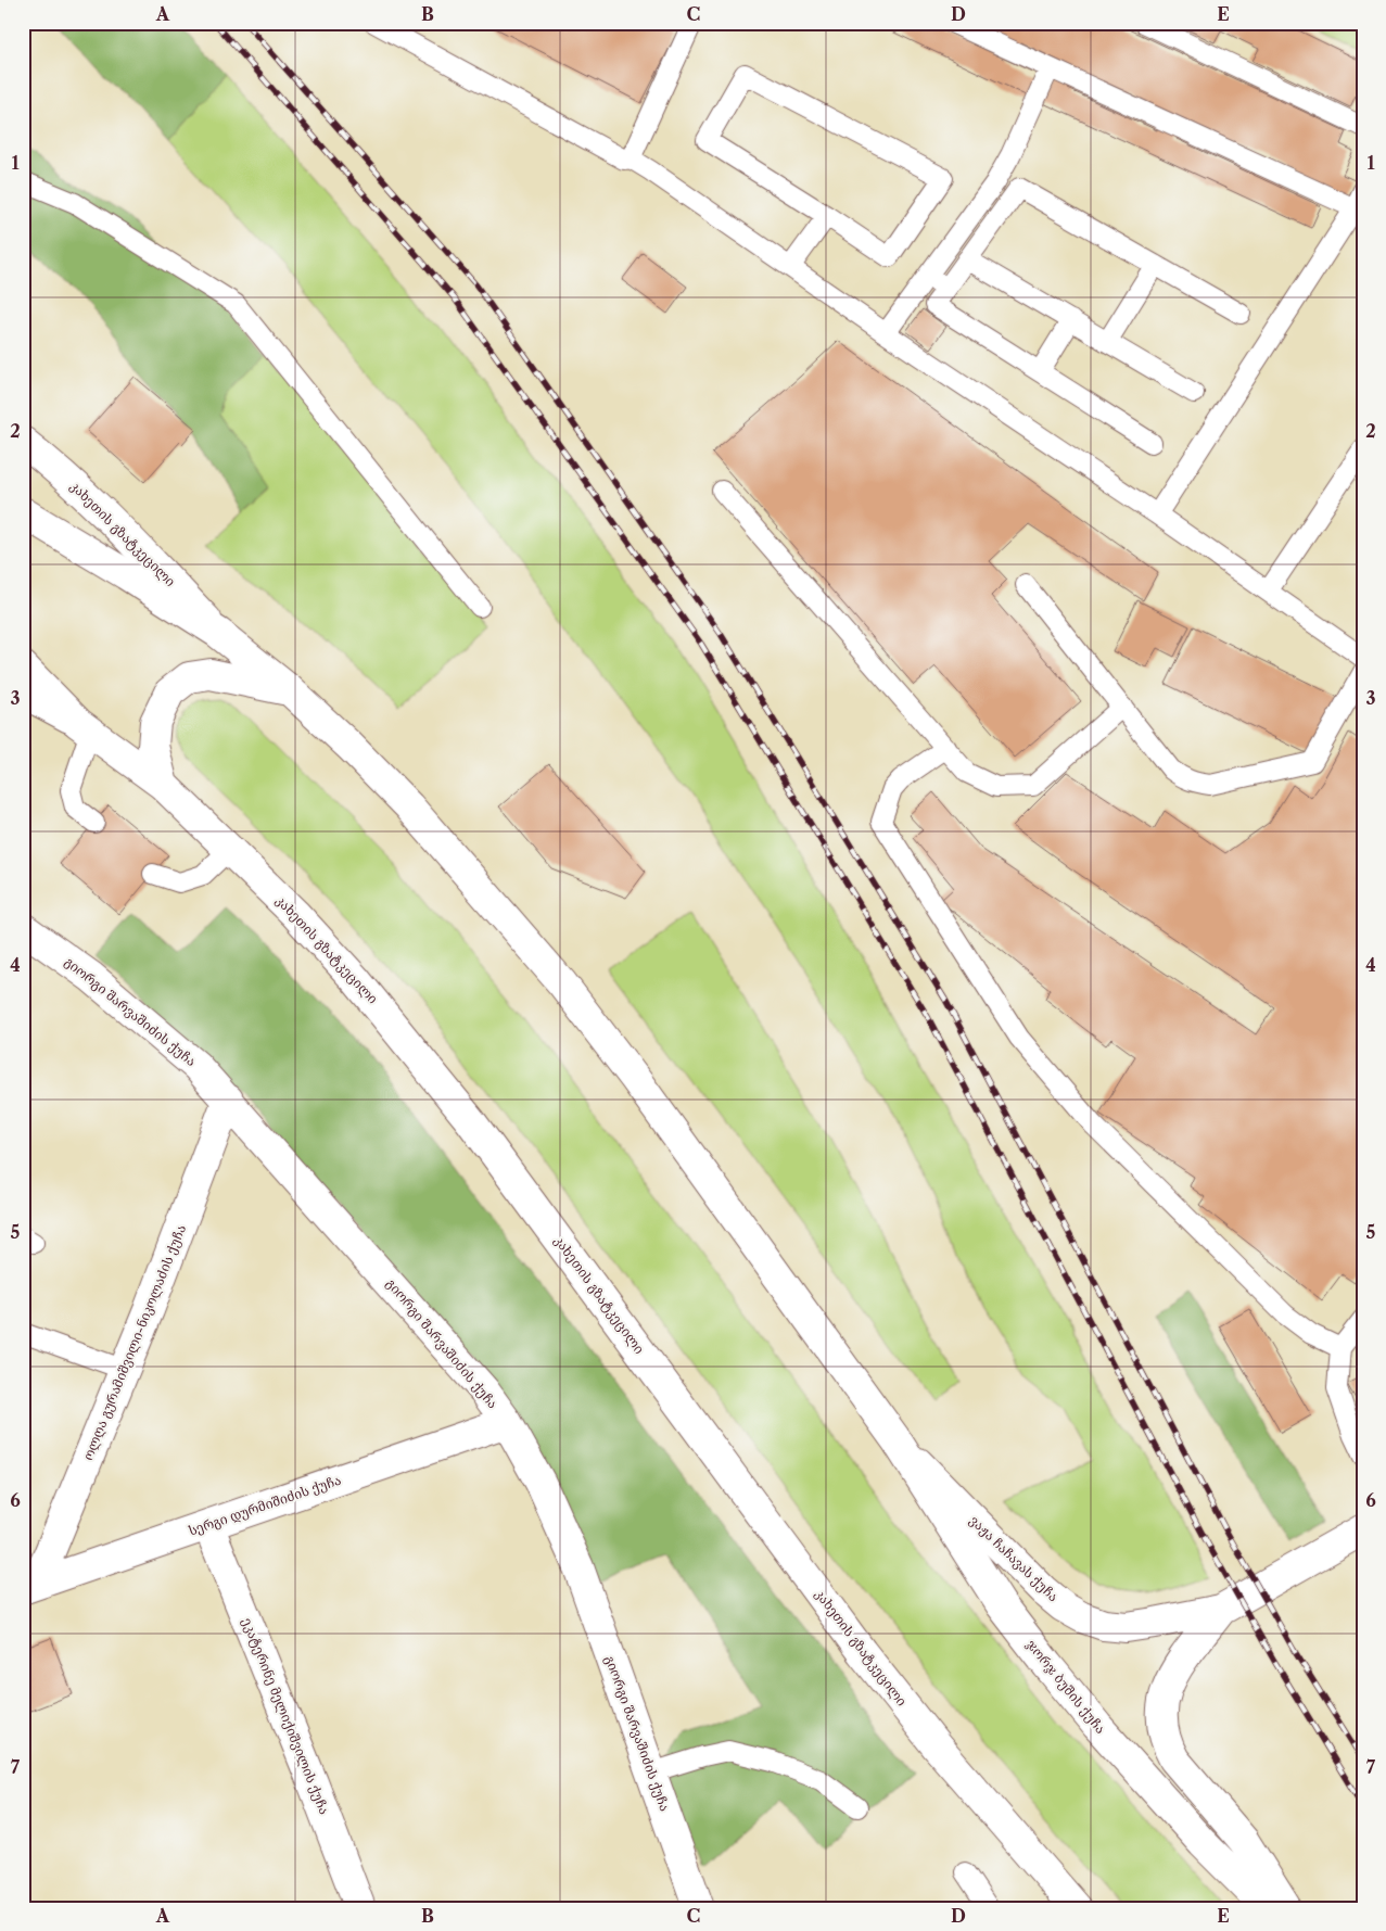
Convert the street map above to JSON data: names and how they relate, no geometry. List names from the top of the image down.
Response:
{
  "streets": {
    "main road": [
      "კახეთის გზატკეცილი",
      "გიორგი შარვაშიძის ქუჩა",
      "ოლღა გურამიშვილი-ნიკოლაძის ქუჩა",
      "სერგი დურმიშიძის ქუჩა",
      "ვაჟა ჩაჩავას ქუჩა",
      "ჯორჯ ბუშის ქუჩა",
      "ეკატერინე მელიქიშვილის ქუჩა"
    ]
  },
  "crossings": [
    ["კახეთის გზატკეცილი", "ვაჟა ჩაჩავას ქუჩა"],
    ["კახეთის გზატკეცილი", "ჯორჯ ბუშის ქუჩა"],
    ["გიორგი შარვაშიძის ქუჩა", "ოლღა გურამიშვილი-ნიკოლაძის ქუჩა"],
    ["გიორგი შარვაშიძის ქუჩა", "სერგი დურმიშიძის ქუჩა"],
    ["ოლღა გურამიშვილი-ნიკოლაძის ქუჩა", "სერგი დურმიშიძის ქუჩა"],
    ["სერგი დურმიშიძის ქუჩა", "ეკატერინე მელიქიშვილის ქუჩა"],
    ["ვაჟა ჩაჩავას ქუჩა", "ჯორჯ ბუშის ქუჩა"]
  ],
  "grid": {
    "columns": [
      "A",
      "B",
      "C",
      "D",
      "E"
    ],
    "rows": [
      "1",
      "2",
      "3",
      "4",
      "5",
      "6",
      "7"
    ]
  }
}
